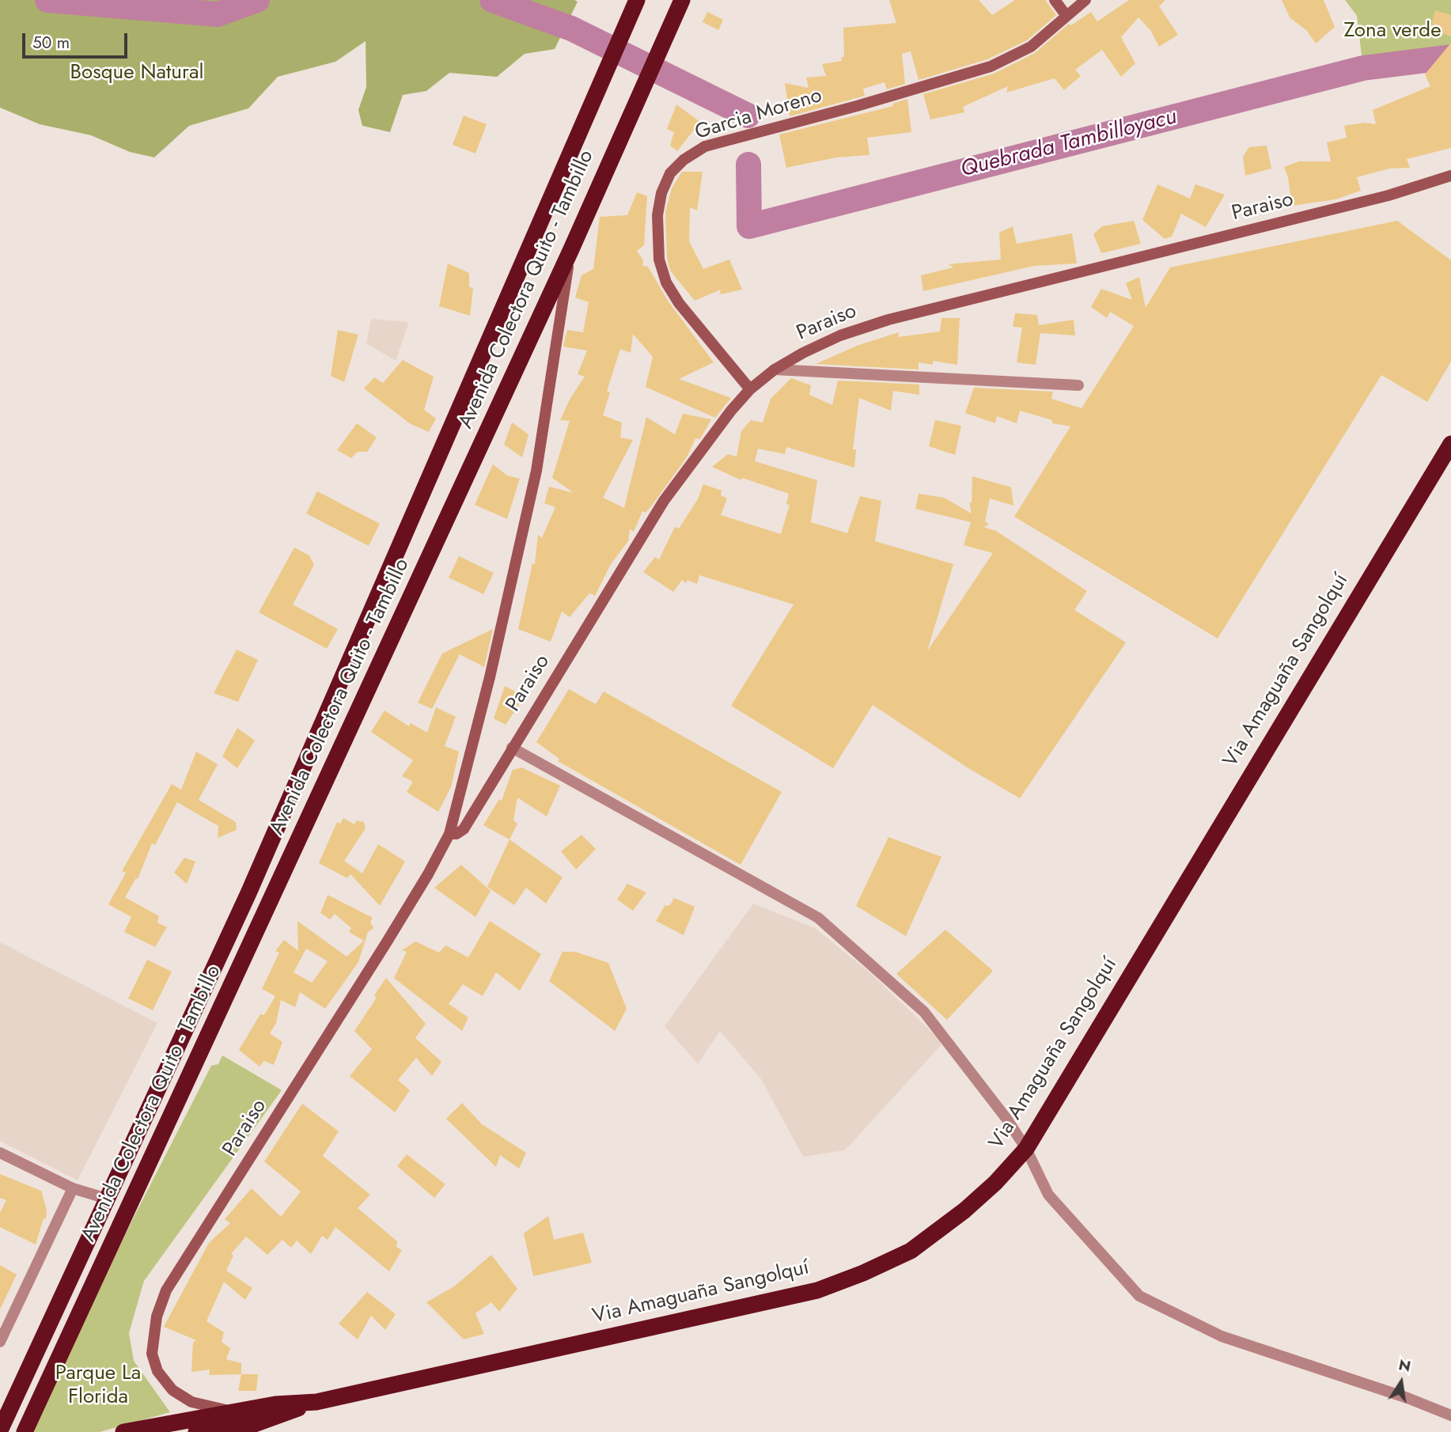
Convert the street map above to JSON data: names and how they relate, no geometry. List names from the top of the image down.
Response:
{
  "streets": {
    "highway": ["Avenida Colectora Quito - Tambillo", "Via Amaguaña Sangolquí"],
    "street": ["Garcia Moreno", "Paraiso"]
  },
  "crossings": [
    ["Garcia Moreno", "Paraiso"],
    ["Paraiso", "Avenida Colectora Quito - Tambillo"],
    ["Paraiso", "Via Amaguaña Sangolquí"]
  ],
  "water": ["Quebrada Tambilloyacu"],
  "parks": ["Zona verde", "Bosque Natural", "Parque La Florida"],
  "scale_bar": "50 m",
  "north": "top"
}
